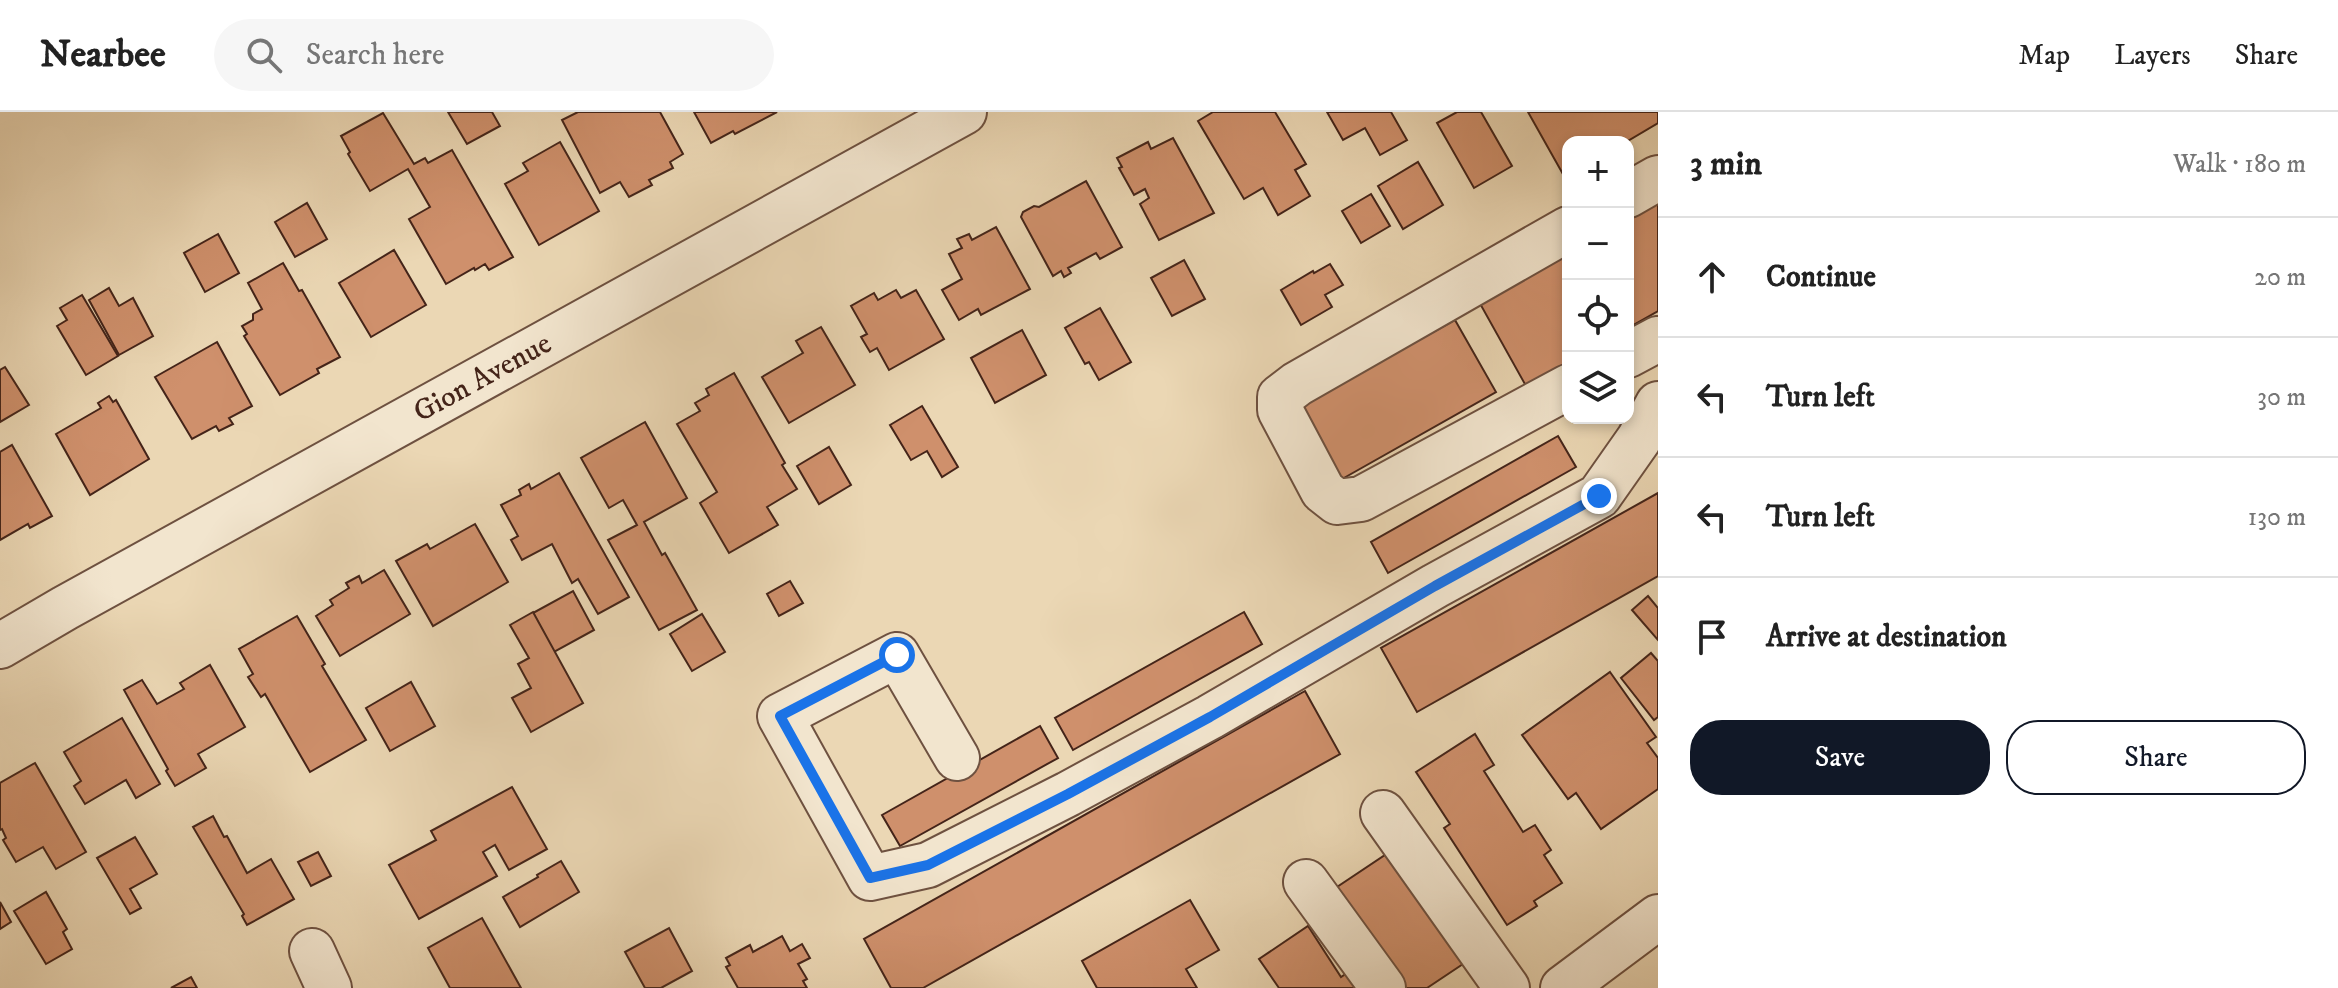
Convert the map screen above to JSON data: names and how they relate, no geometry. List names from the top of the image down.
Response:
{
  "streets": {
    "street": ["Gion Avenue"]
  },
  "page": {
    "header": "Nearbee",
    "search": "Search here",
    "nav": ["Map", "Layers", "Share"],
    "heading": ["3 min", "Walk · 180 m"],
    "map_buttons": ["+", "−"],
    "list": [
      ["Continue", "20 m"],
      ["Turn left", "30 m"],
      ["Turn left", "130 m"],
      "Arrive at destination"
    ],
    "buttons": ["Save", "Share"]
  }
}
